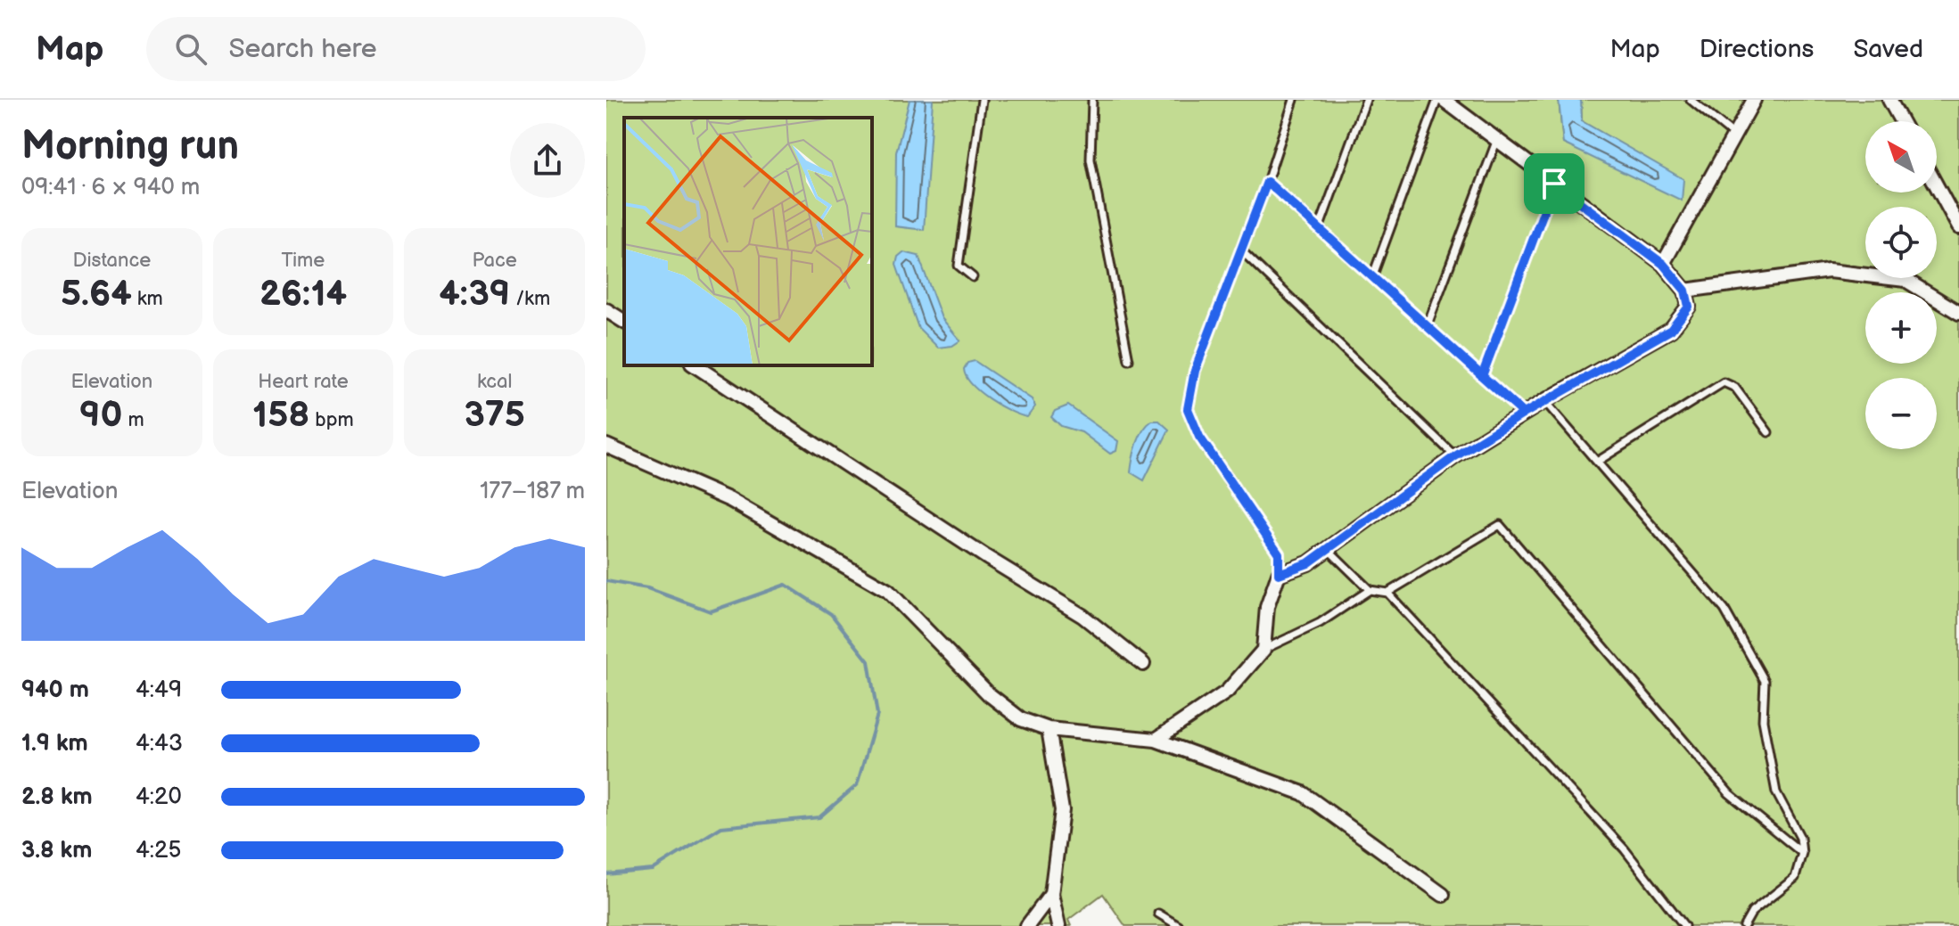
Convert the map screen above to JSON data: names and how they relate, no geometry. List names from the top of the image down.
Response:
{
  "north": "top left",
  "page": {
    "header": "Map",
    "search": "Search here",
    "nav": ["Map", "Directions", "Saved"],
    "heading": ["Morning run", "09:41 · 6 × 940 m"],
    "map_buttons": ["+", "−"],
    "stats": [
      ["Distance", "5.64 km"],
      ["Time", "26:14"],
      ["Pace", "4:39 /km"],
      ["Elevation", "90 m"],
      ["Heart rate", "158 bpm"],
      ["kcal", "375"]
    ],
    "chart": ["Elevation", "177–187 m"],
    "list": [
      {
        "name": "940 m",
        "note": "4:49"
      },
      {
        "name": "1.9 km",
        "note": "4:43"
      },
      {
        "name": "2.8 km",
        "note": "4:20"
      },
      {
        "name": "3.8 km",
        "note": "4:25"
      }
    ]
  }
}
